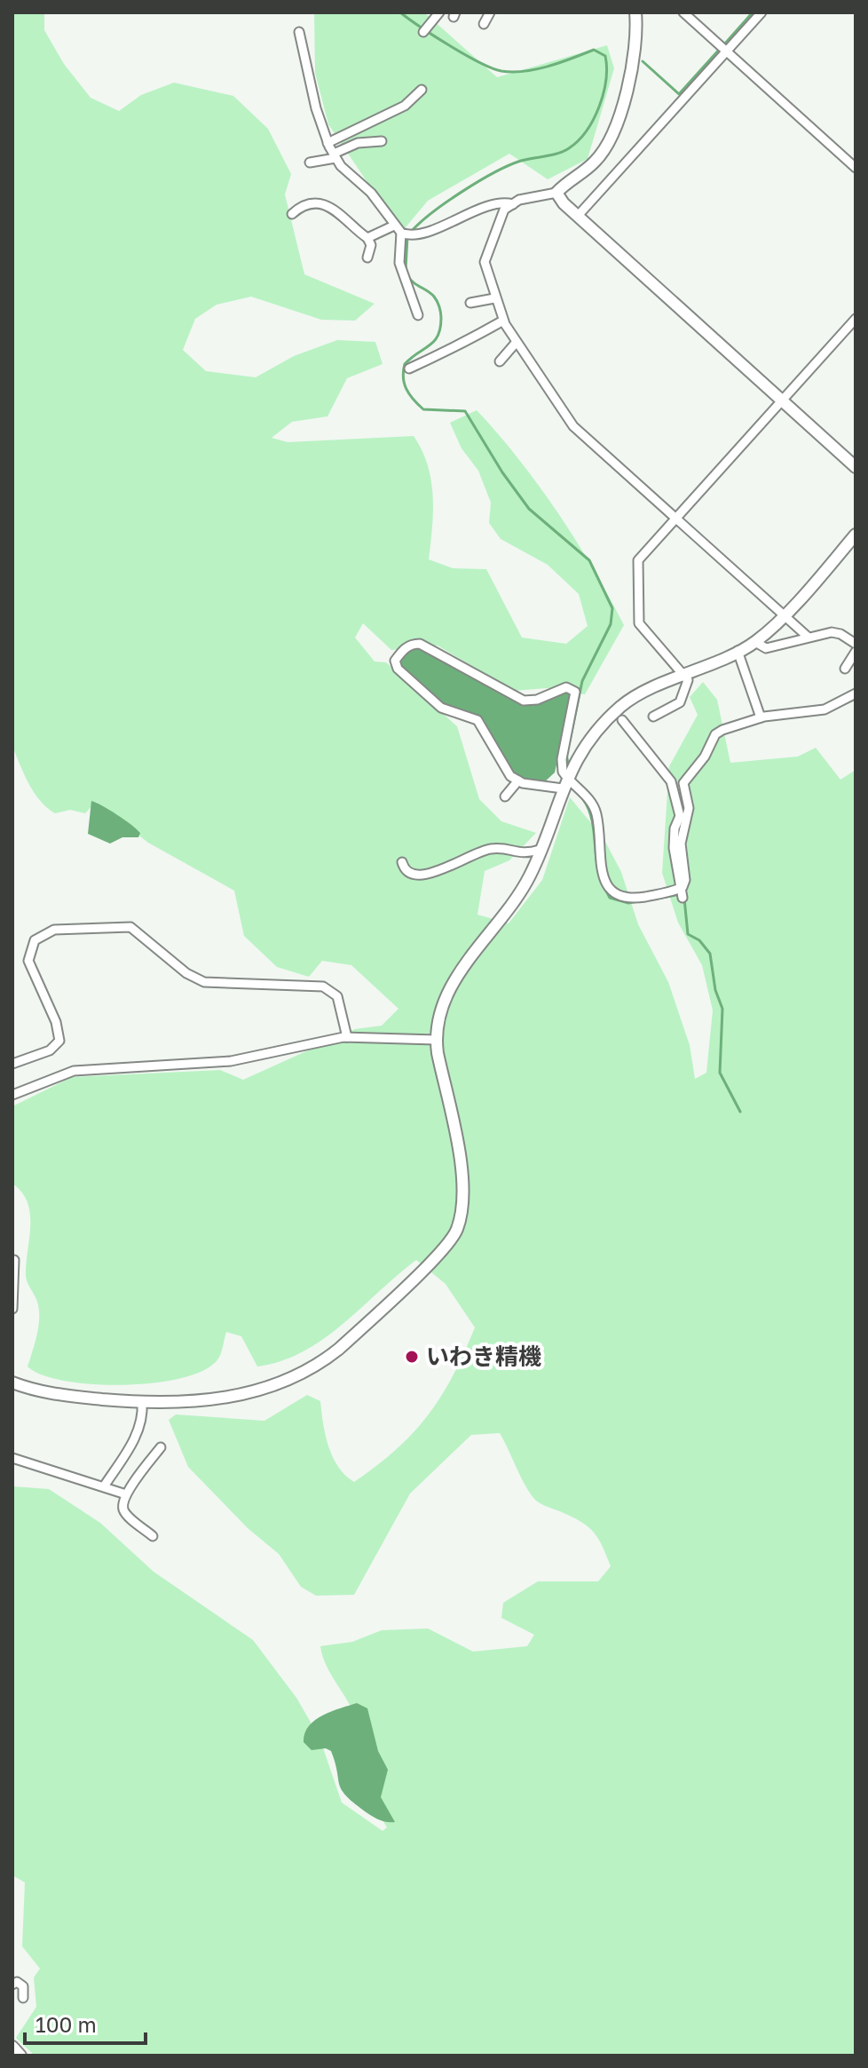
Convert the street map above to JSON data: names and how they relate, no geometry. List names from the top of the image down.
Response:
{
  "places": ["いわき精機"],
  "scale_bar": "100 m"
}
